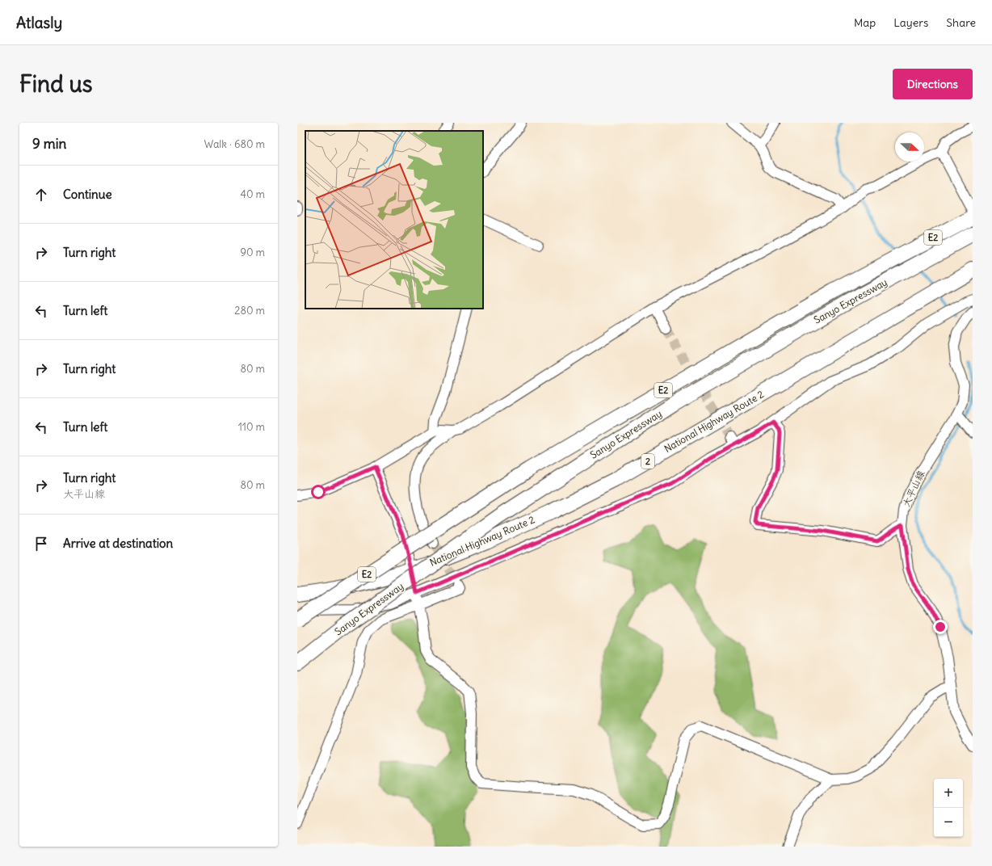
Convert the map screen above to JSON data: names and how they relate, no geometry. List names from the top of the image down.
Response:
{
  "streets": {
    "highway": [
      "E2",
      "Sanyo Expressway",
      "National Highway Route 2",
      "2"
    ],
    "street": ["大平山線"]
  },
  "north": "right",
  "page": {
    "header": "Atlasly",
    "nav": ["Map", "Layers", "Share"],
    "buttons": "Directions",
    "title": "Find us",
    "heading": ["9 min", "Walk · 680 m"],
    "list": [
      ["Continue", "40 m"],
      ["Turn right", "90 m"],
      ["Turn left", "280 m"],
      ["Turn right", "80 m"],
      ["Turn left", "110 m"],
      ["Turn right", "大平山線", "80 m"],
      "Arrive at destination"
    ],
    "map_buttons": ["+", "−"]
  }
}
